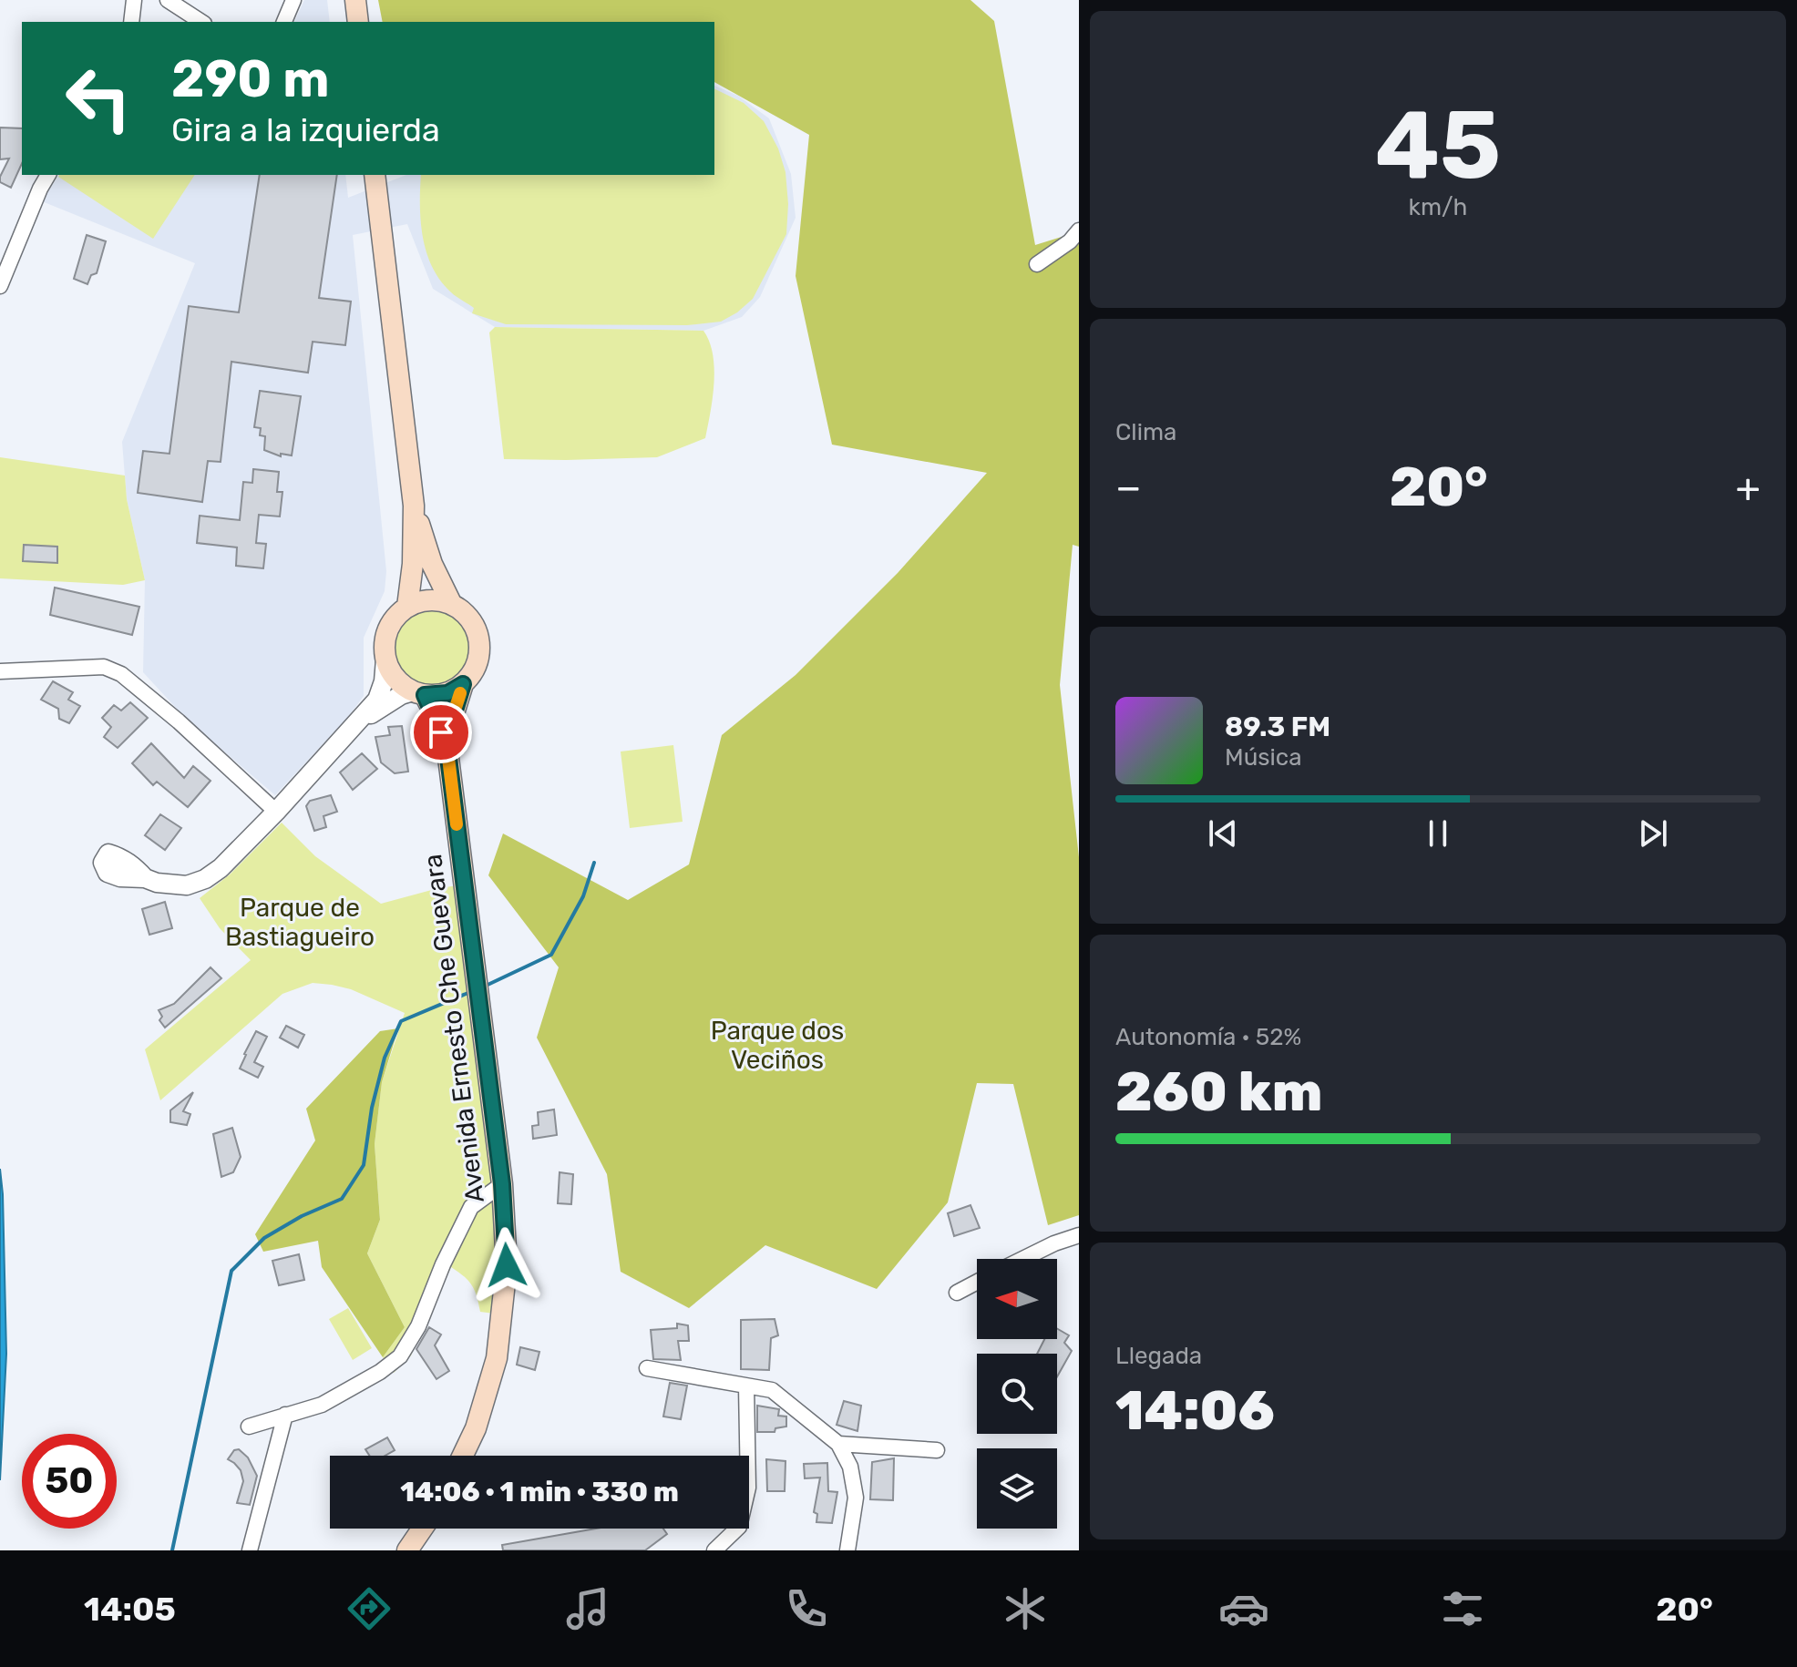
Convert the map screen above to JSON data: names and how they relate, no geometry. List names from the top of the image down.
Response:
{
  "streets": {
    "main road": ["Avenida Ernesto Che Guevara"]
  },
  "parks": ["Parque de Bastiagueiro", "Parque dos Veciños"],
  "north": "left",
  "page": {
    "tile": [
      ["45", "km/h"],
      "Clima",
      ["Autonomía · 52%", "260 km"],
      ["Llegada", "14:06"]
    ],
    "turn": ["290 m", "Gira a la izquierda"],
    "heat": ["−", "20°", "+"],
    "song": ["89.3 FM", "Música"],
    "limit": "50",
    "trip": "14:06 · 1 min · 330 m",
    "tabs": ["14:05", "20°"]
  }
}
